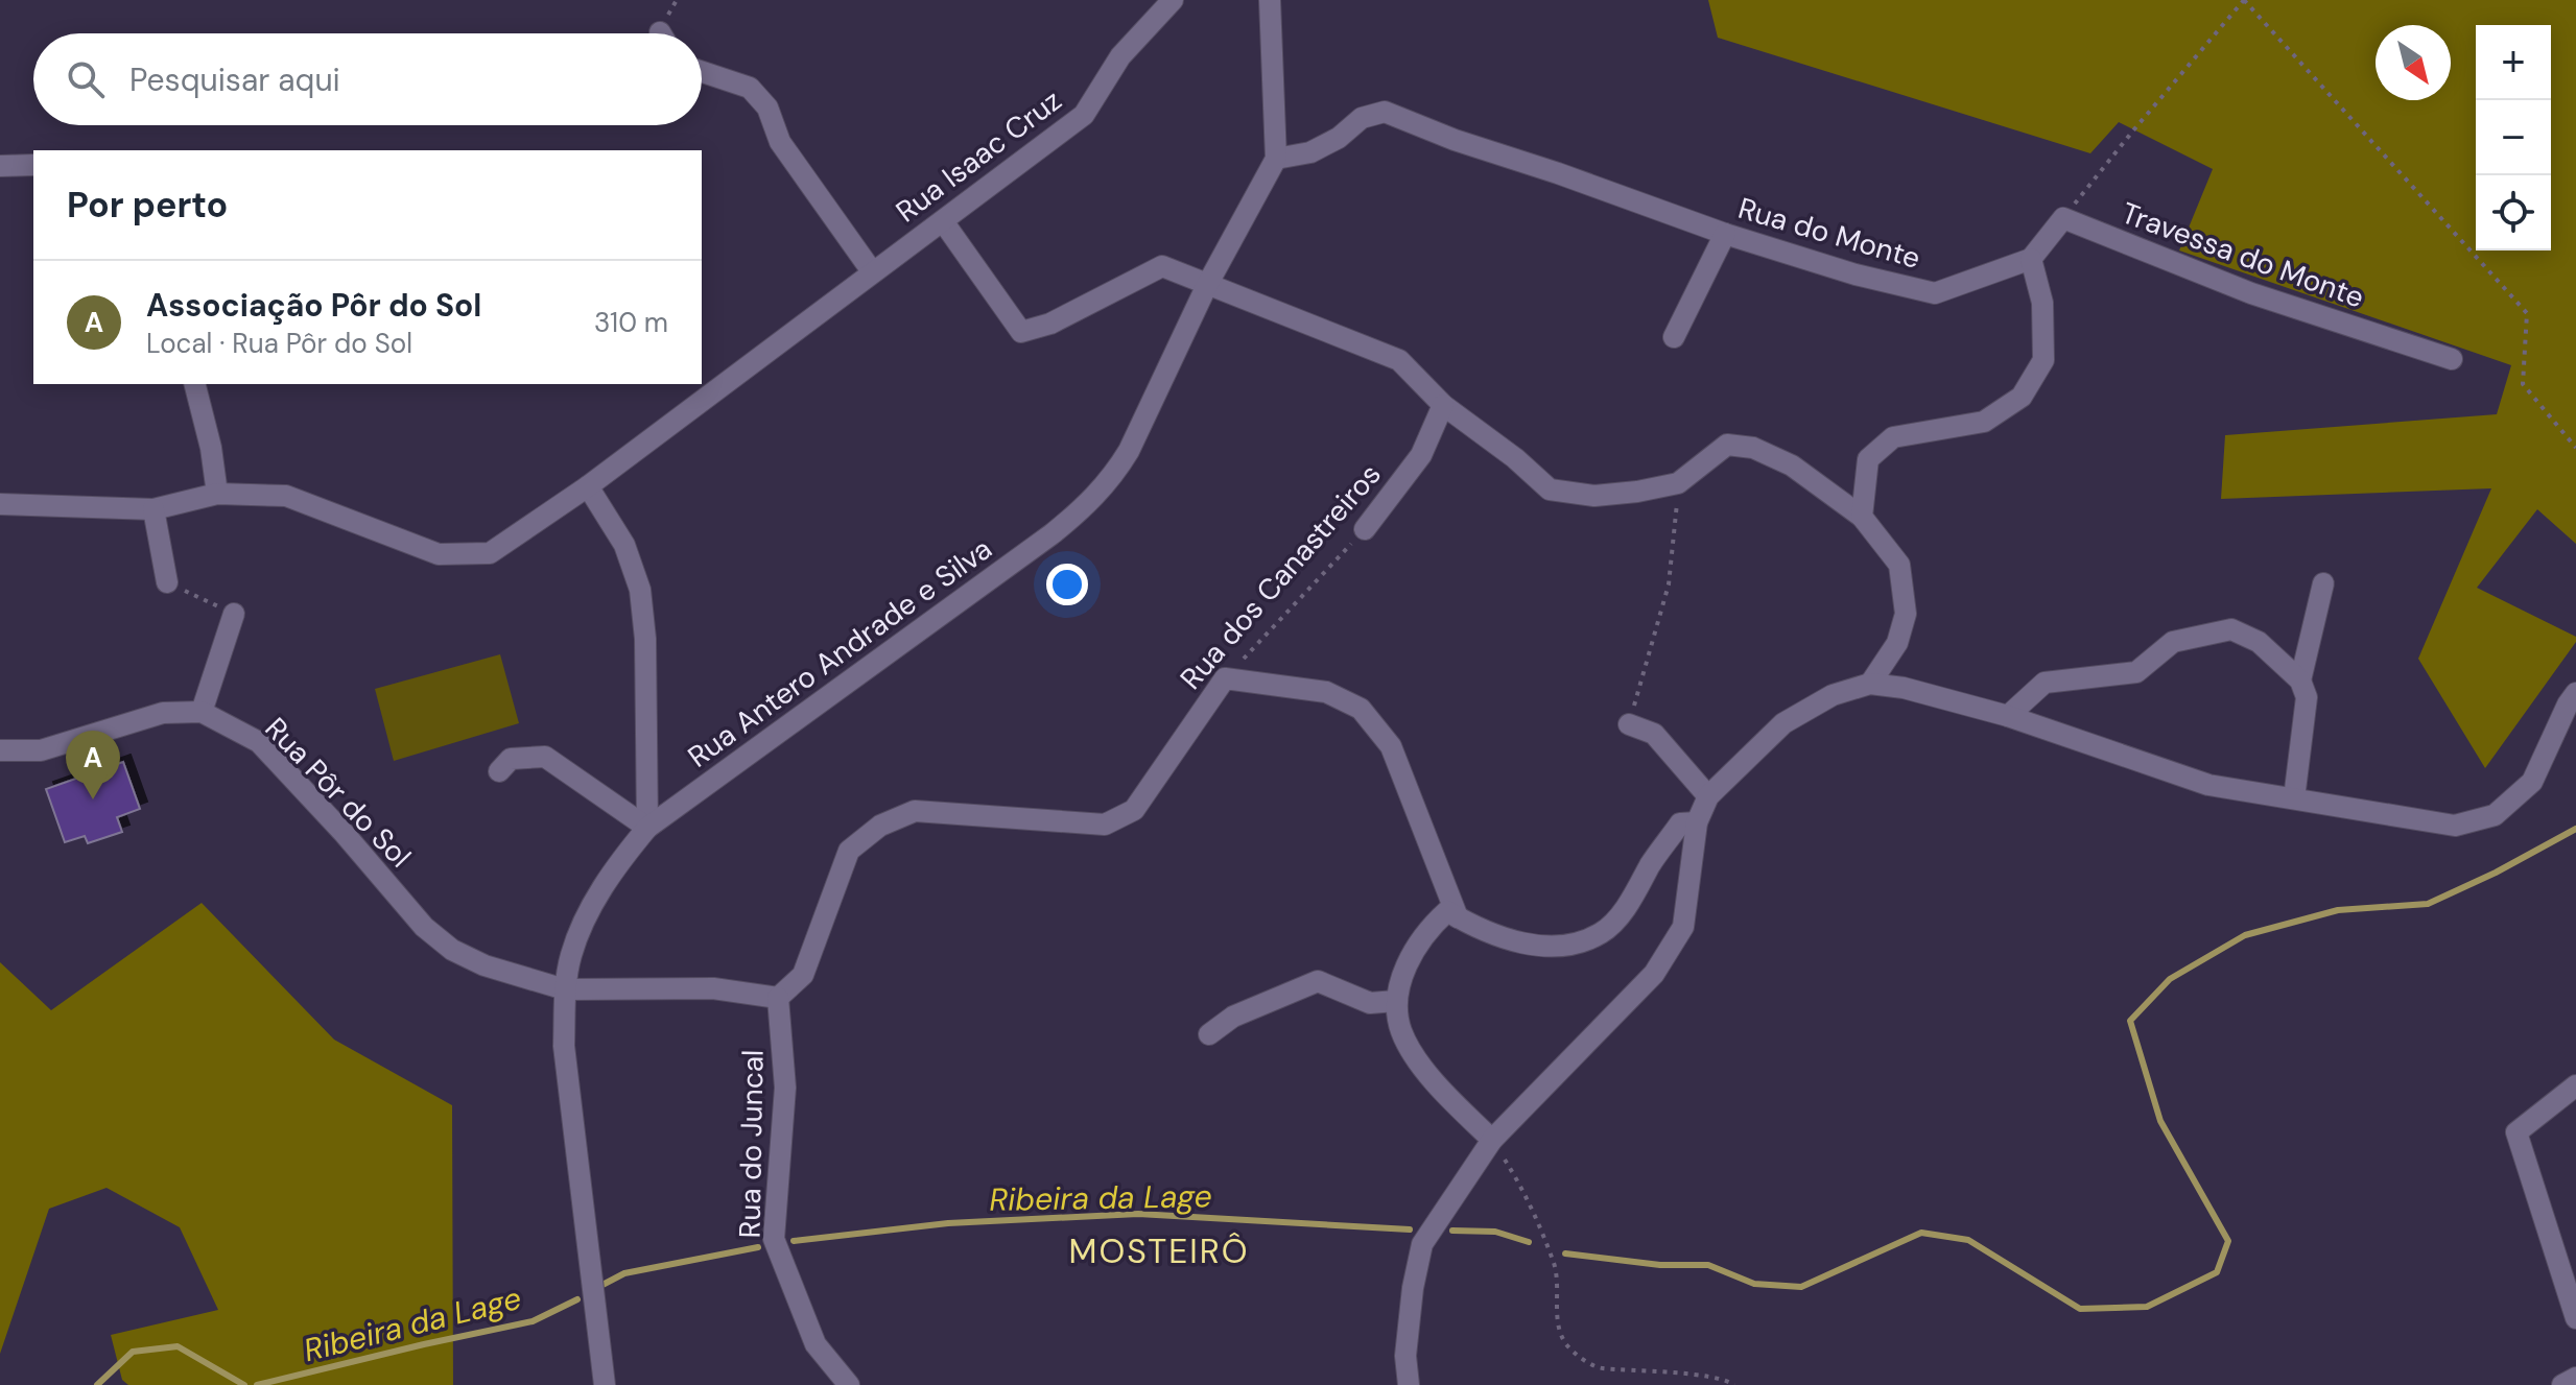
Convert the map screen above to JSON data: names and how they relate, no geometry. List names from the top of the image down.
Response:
{
  "streets": {
    "street": [
      "Rua Isaac Cruz",
      "Rua do Monte",
      "Travessa do Monte",
      "Rua dos Canastreiros",
      "Rua Antero Andrade e Silva",
      "Rua Pôr do Sol",
      "Rua do Juncal"
    ]
  },
  "crossings": [
    ["Rua do Monte", "Rua Antero Andrade e Silva"],
    ["Rua dos Canastreiros", "Rua do Juncal"],
    ["Rua Antero Andrade e Silva", "Rua Pôr do Sol"]
  ],
  "districts": ["MOSTEIRÔ"],
  "water": ["Ribeira da Lage"],
  "north": "bottom right",
  "page": {
    "map_buttons": ["+", "−"],
    "search": "Pesquisar aqui",
    "heading": "Por perto",
    "list": [
      {
        "mark": "A",
        "name": "Associação Pôr do Sol",
        "note": "Local · Rua Pôr do Sol",
        "value": "310 m"
      }
    ],
    "pins": "A"
  }
}
